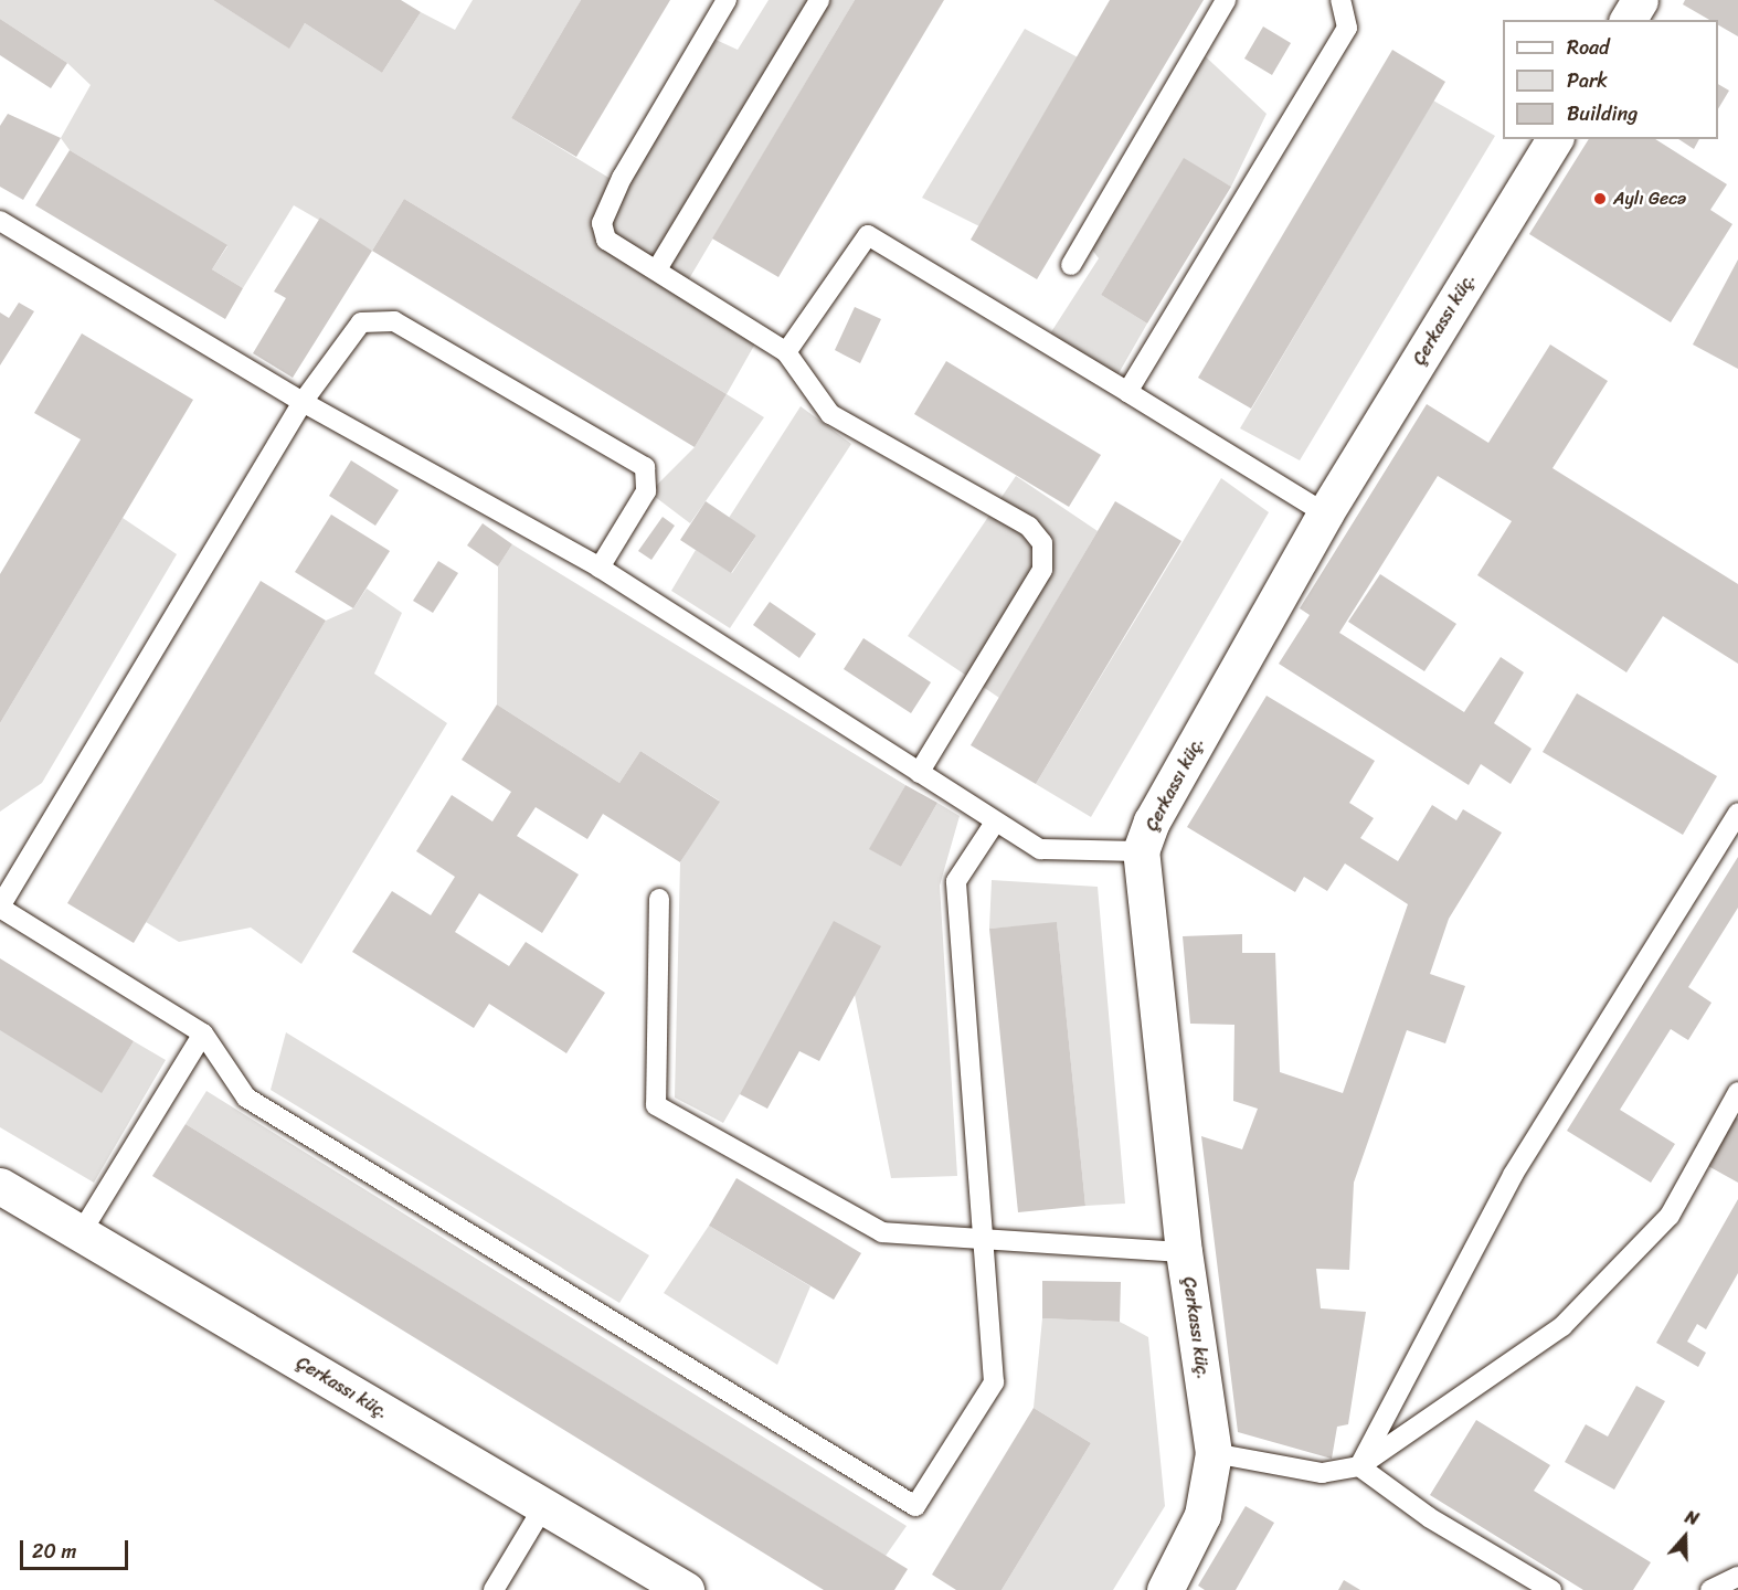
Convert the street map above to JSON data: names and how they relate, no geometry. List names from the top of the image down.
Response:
{
  "streets": {
    "street": ["Çerkassı küç."]
  },
  "places": ["Aylı Gecə"],
  "legend": ["Road", "Park", "Building"],
  "scale_bar": "20 m",
  "north": "top"
}
